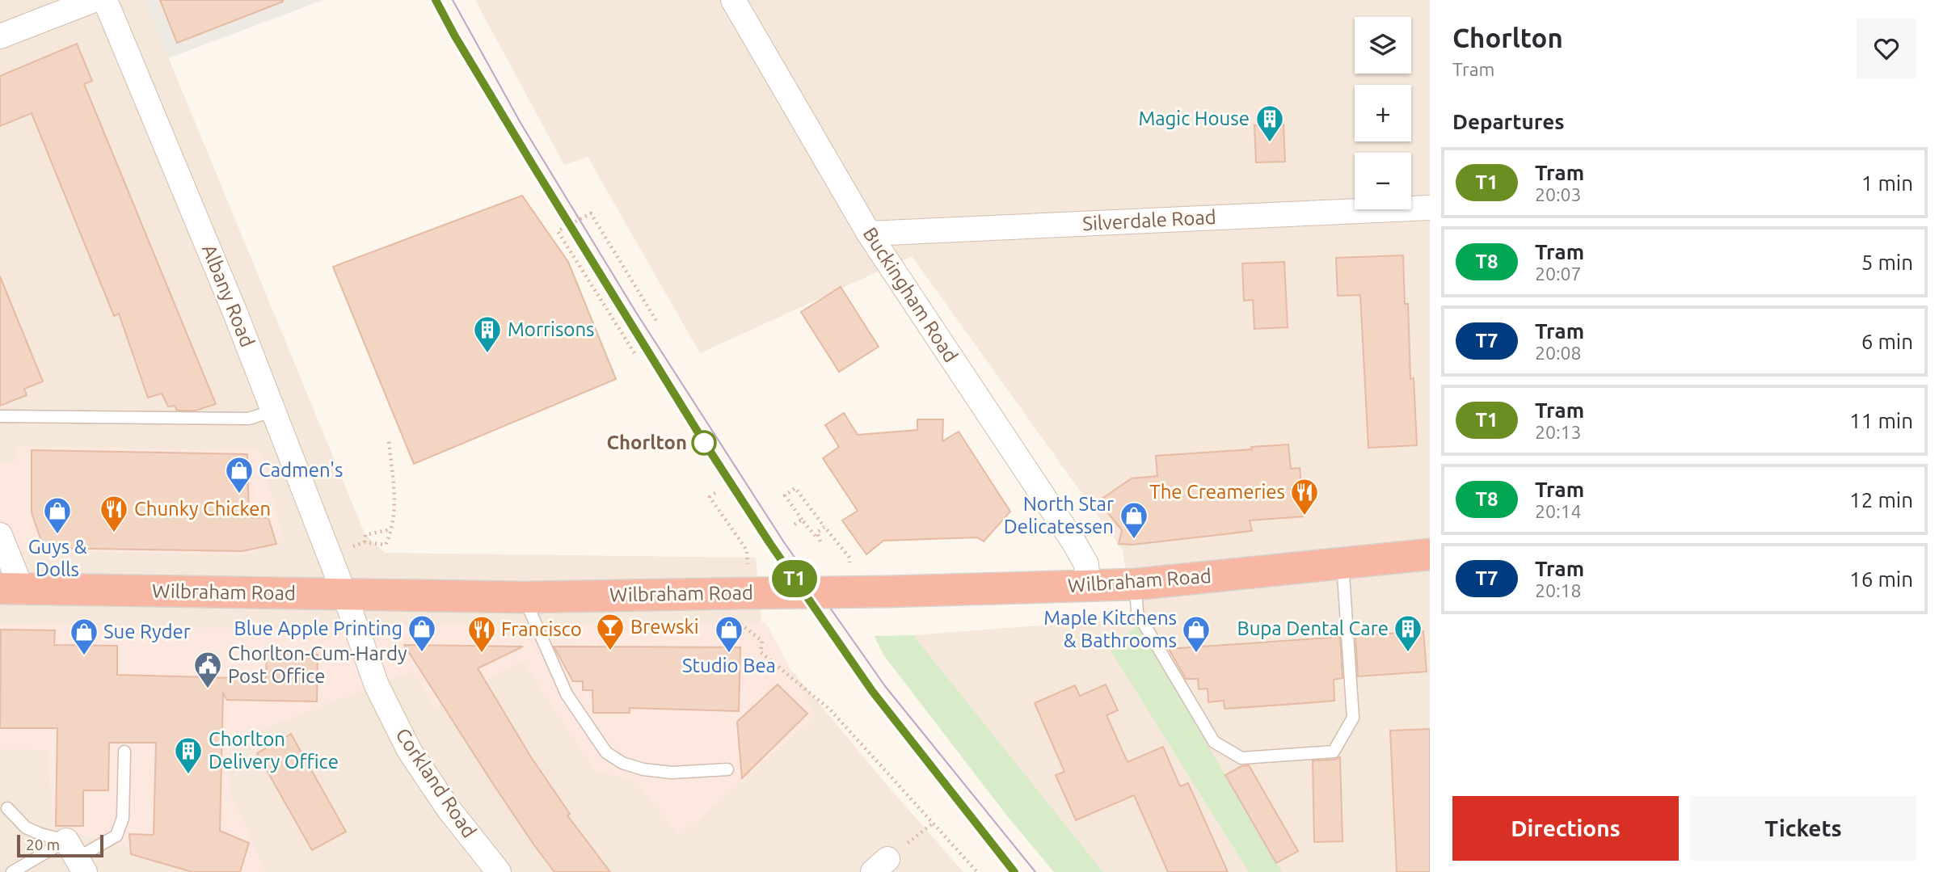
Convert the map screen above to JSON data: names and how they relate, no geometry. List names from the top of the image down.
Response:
{
  "streets": {
    "highway": ["Wilbraham Road"],
    "street": [
      "Silverdale Road",
      "Buckingham Road",
      "Albany Road",
      "Corkland Road"
    ]
  },
  "crossings": [
    ["Silverdale Road", "Buckingham Road"],
    ["Buckingham Road", "Wilbraham Road"],
    ["Albany Road", "Wilbraham Road"],
    ["Albany Road", "Corkland Road"],
    ["Wilbraham Road", "Corkland Road"]
  ],
  "places": {
    "building": [
      "Magic House",
      "Morrisons",
      "Bupa Dental Care",
      "Chorlton Delivery Office"
    ],
    "other": ["Chorlton"],
    "shop": [
      "Cadmen's",
      "Guys & Dolls",
      "North Star Delicatessen",
      "Blue Apple Printing",
      "Studio Bea",
      "Maple Kitchens & Bathrooms",
      "Sue Ryder"
    ],
    "restaurant": ["The Creameries", "Chunky Chicken", "Francisco"],
    "bar": ["Brewski"],
    "public building": ["Chorlton-Cum-Hardy Post Office"]
  },
  "lines": ["tram line T1"],
  "scale_bar": "20 m",
  "page": {
    "on_map": "T1",
    "heading": [
      ["Chorlton", "Tram"],
      "Departures"
    ],
    "map_buttons": ["+", "−"],
    "list": [
      {
        "mark": "T1",
        "name": "Tram",
        "note": "20:03",
        "value": "1 min"
      },
      {
        "mark": "T8",
        "name": "Tram",
        "note": "20:07",
        "value": "5 min"
      },
      {
        "mark": "T7",
        "name": "Tram",
        "note": "20:08",
        "value": "6 min"
      },
      {
        "mark": "T1",
        "name": "Tram",
        "note": "20:13",
        "value": "11 min"
      },
      {
        "mark": "T8",
        "name": "Tram",
        "note": "20:14",
        "value": "12 min"
      },
      {
        "mark": "T7",
        "name": "Tram",
        "note": "20:18",
        "value": "16 min"
      }
    ],
    "buttons": ["Directions", "Tickets"],
    "scale": "20 m"
  }
}
